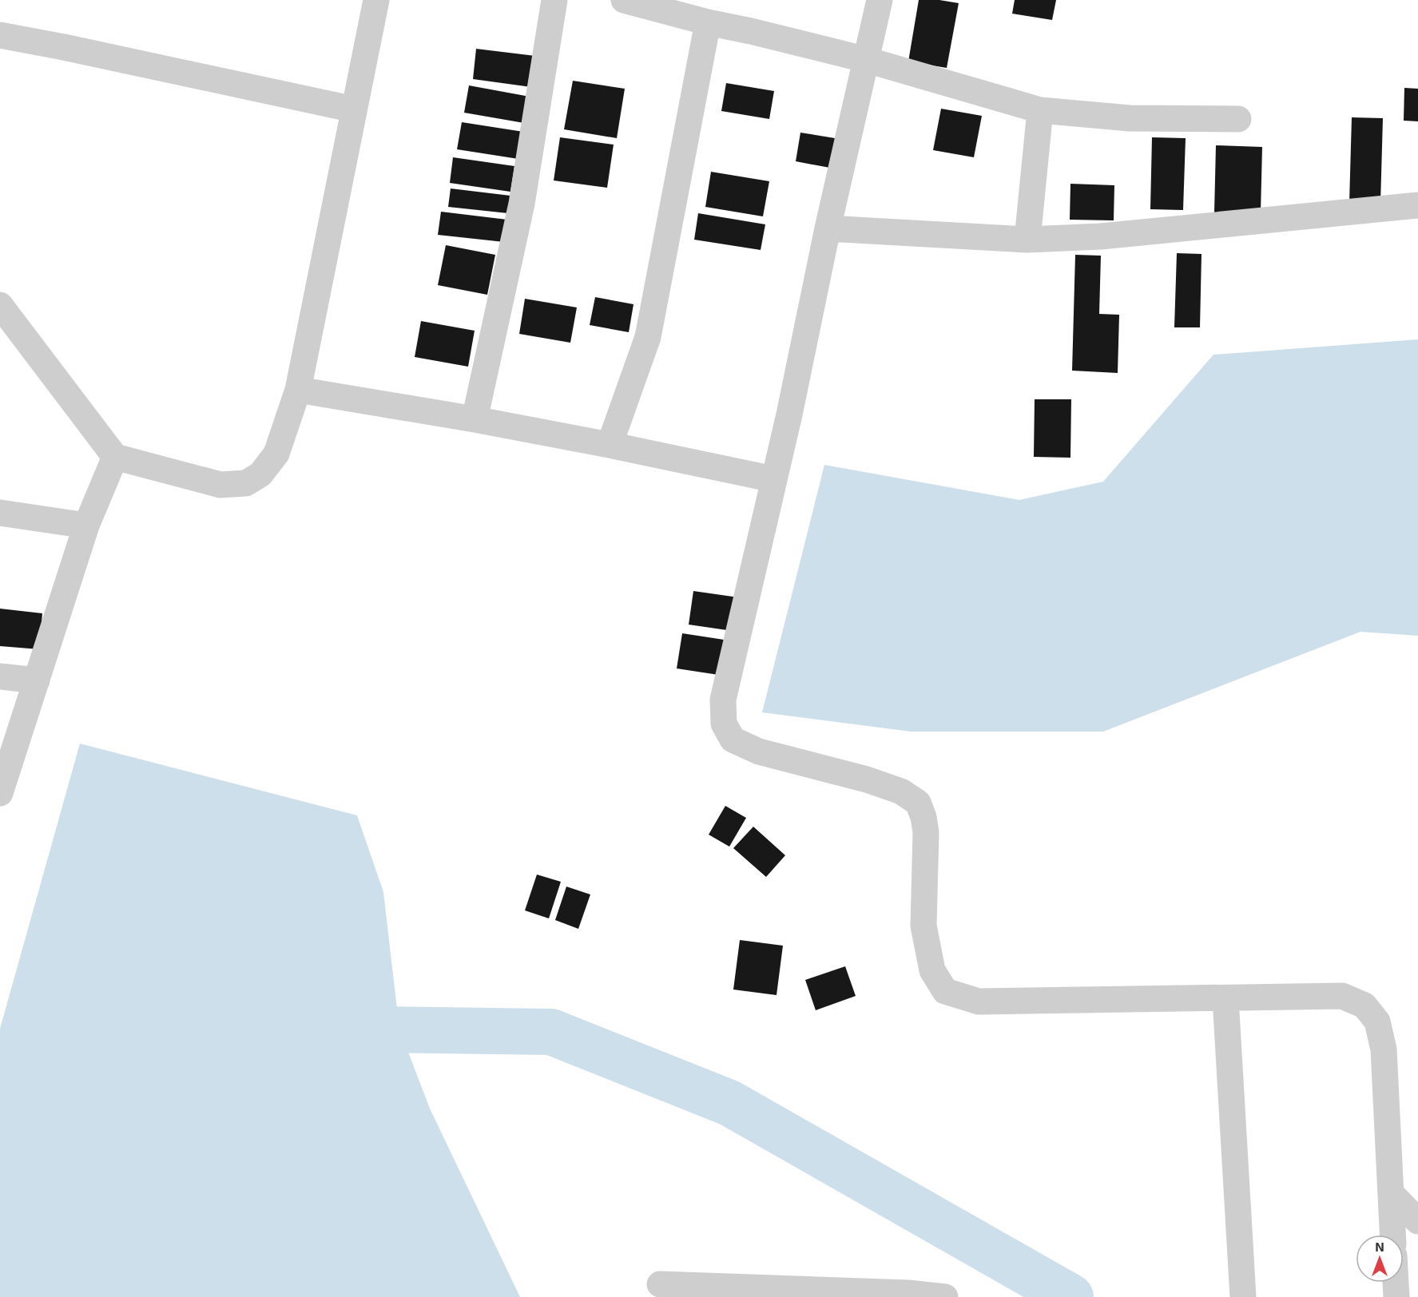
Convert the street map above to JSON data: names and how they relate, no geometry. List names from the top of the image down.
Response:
{
  "north": "top"
}
